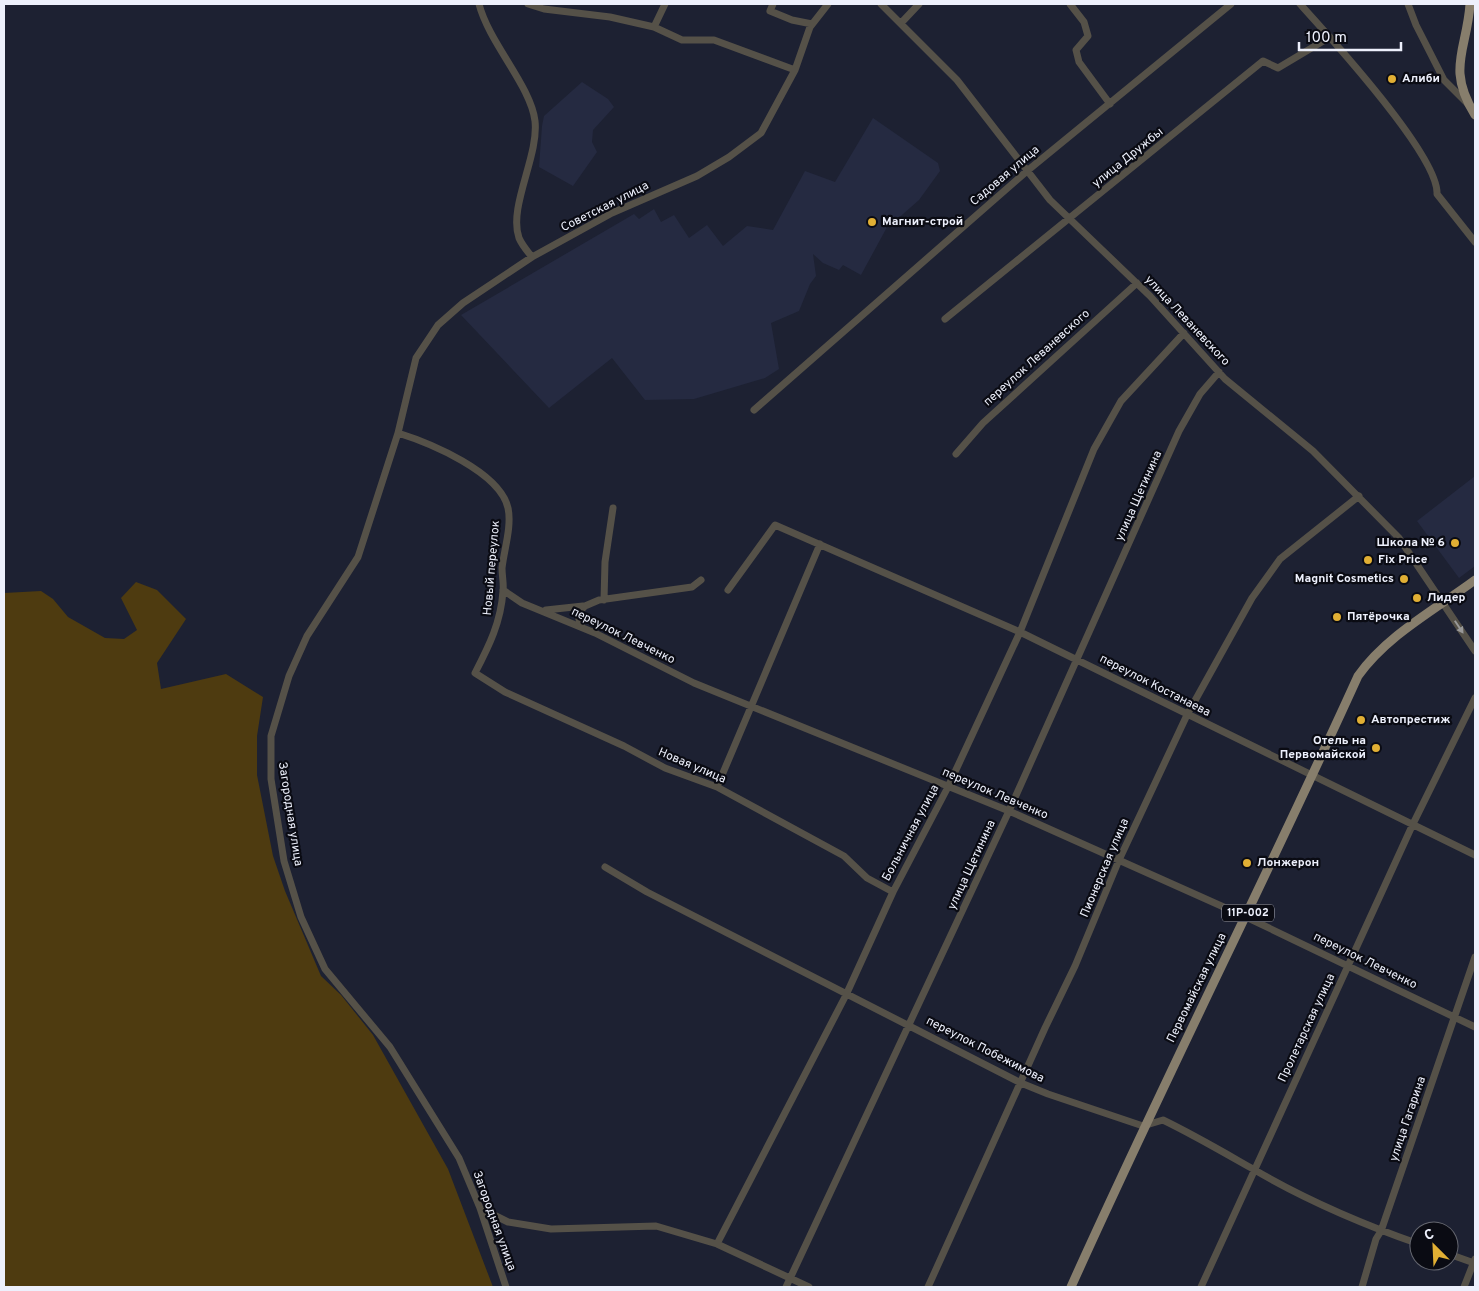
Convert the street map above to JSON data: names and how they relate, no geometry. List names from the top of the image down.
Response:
{
  "streets": {
    "main road": ["11Р-002", "Первомайская улица"],
    "street": [
      "улица Дружбы",
      "Садовая улица",
      "Советская улица",
      "улица Леваневского",
      "переулок Леваневского",
      "улица Щетинина",
      "Новый переулок",
      "переулок Левченко",
      "переулок Костанаева",
      "Новая улица",
      "Загородная улица",
      "Больничная улица",
      "Пионерская улица",
      "Пролетарская улица",
      "переулок Побежимова",
      "улица Гагарина"
    ]
  },
  "crossings": [
    ["улица Дружбы", "улица Леваневского"],
    ["Садовая улица", "улица Леваневского"],
    ["Советская улица", "Новый переулок"],
    ["Советская улица", "Загородная улица"],
    ["улица Леваневского", "переулок Леваневского"],
    ["улица Леваневского", "улица Щетинина"],
    ["улица Леваневского", "Больничная улица"],
    ["улица Леваневского", "Пионерская улица"],
    ["улица Леваневского", "Первомайская улица"],
    ["улица Щетинина", "переулок Левченко"],
    ["улица Щетинина", "переулок Костанаева"],
    ["улица Щетинина", "переулок Побежимова"],
    ["Новый переулок", "переулок Левченко"],
    ["Новый переулок", "Новая улица"],
    ["Новый переулок", "Загородная улица"],
    ["переулок Левченко", "Больничная улица"],
    ["переулок Левченко", "Пионерская улица"],
    ["переулок Левченко", "Первомайская улица"],
    ["переулок Левченко", "Пролетарская улица"],
    ["переулок Левченко", "улица Гагарина"],
    ["переулок Костанаева", "Больничная улица"],
    ["переулок Костанаева", "Пионерская улица"],
    ["переулок Костанаева", "Первомайская улица"],
    ["переулок Костанаева", "Пролетарская улица"],
    ["Новая улица", "Больничная улица"],
    ["Больничная улица", "переулок Побежимова"],
    ["Пионерская улица", "переулок Побежимова"],
    ["Первомайская улица", "переулок Побежимова"],
    ["Пролетарская улица", "переулок Побежимова"],
    ["переулок Побежимова", "улица Гагарина"]
  ],
  "places": [
    "Алиби",
    "Магнит-строй",
    "Школа № 6",
    "Fix Price",
    "Magnit Cosmetics",
    "Лидер",
    "Пятёрочка",
    "Автопрестиж",
    "Отель на Первомайской",
    "Лонжерон"
  ],
  "scale_bar": "100 m",
  "north": "top left"
}
